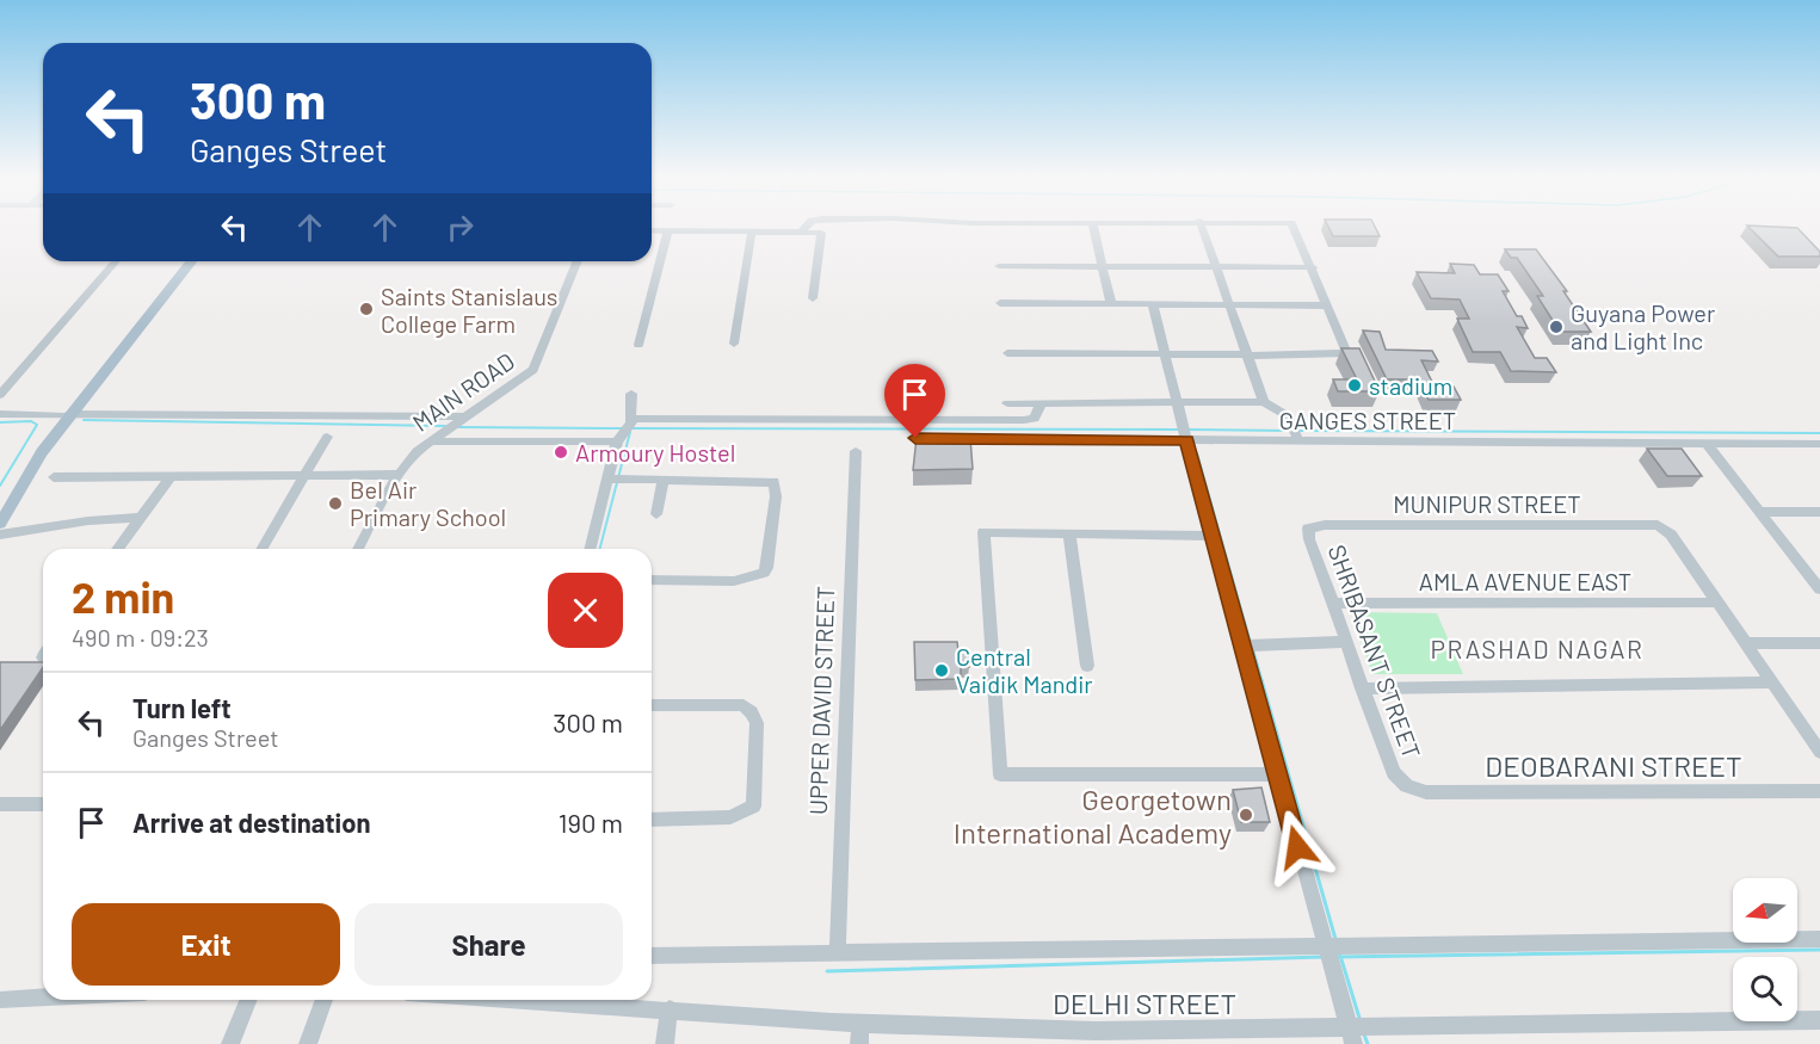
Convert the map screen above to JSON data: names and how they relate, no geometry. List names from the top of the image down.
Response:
{
  "streets": {
    "street": [
      "MAIN ROAD",
      "GANGES STREET",
      "MUNIPUR STREET",
      "AMLA AVENUE EAST",
      "SHRIBASANT STREET",
      "UPPER DAVID STREET",
      "DEOBARANI STREET",
      "DELHI STREET"
    ]
  },
  "crossings": [
    ["MUNIPUR STREET", "AMLA AVENUE EAST"],
    ["MUNIPUR STREET", "SHRIBASANT STREET"],
    ["AMLA AVENUE EAST", "SHRIBASANT STREET"],
    ["SHRIBASANT STREET", "DEOBARANI STREET"]
  ],
  "districts": ["PRASHAD NAGAR"],
  "places": [
    "Saints Stanislaus College Farm",
    "Guyana Power and Light Inc",
    "stadium",
    "Armoury Hostel",
    "Bel Air Primary School",
    "Central Vaidik Mandir",
    "Georgetown International Academy"
  ],
  "north": "left",
  "page": {
    "turn": ["300 m", "Ganges Street"],
    "heading": ["2 min", "490 m · 09:23"],
    "list": [
      {
        "name": "Turn left",
        "note": "Ganges Street",
        "value": "300 m"
      },
      {
        "name": "Arrive at destination",
        "value": "190 m"
      }
    ],
    "buttons": ["Exit", "Share"]
  }
}
